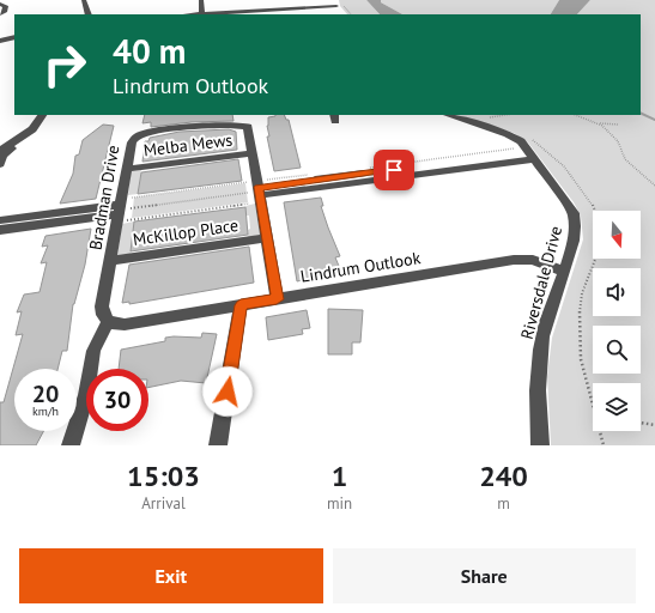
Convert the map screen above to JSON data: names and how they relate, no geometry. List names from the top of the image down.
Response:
{
  "streets": {
    "street": [
      "Melba Mews",
      "Bradman Drive",
      "McKillop Place",
      "Lindrum Outlook",
      "Riversdale Drive"
    ]
  },
  "crossings": [
    ["Melba Mews", "Bradman Drive"],
    ["Bradman Drive", "McKillop Place"],
    ["Bradman Drive", "Lindrum Outlook"],
    ["Lindrum Outlook", "Riversdale Drive"]
  ],
  "north": "bottom",
  "page": {
    "turn": ["40 m", "Lindrum Outlook"],
    "speed": "20 km/h",
    "limit": "30",
    "eta": [
      "15:03",
      "Arrival",
      "1",
      "min",
      "240",
      "m"
    ],
    "buttons": ["Exit", "Share"]
  }
}
